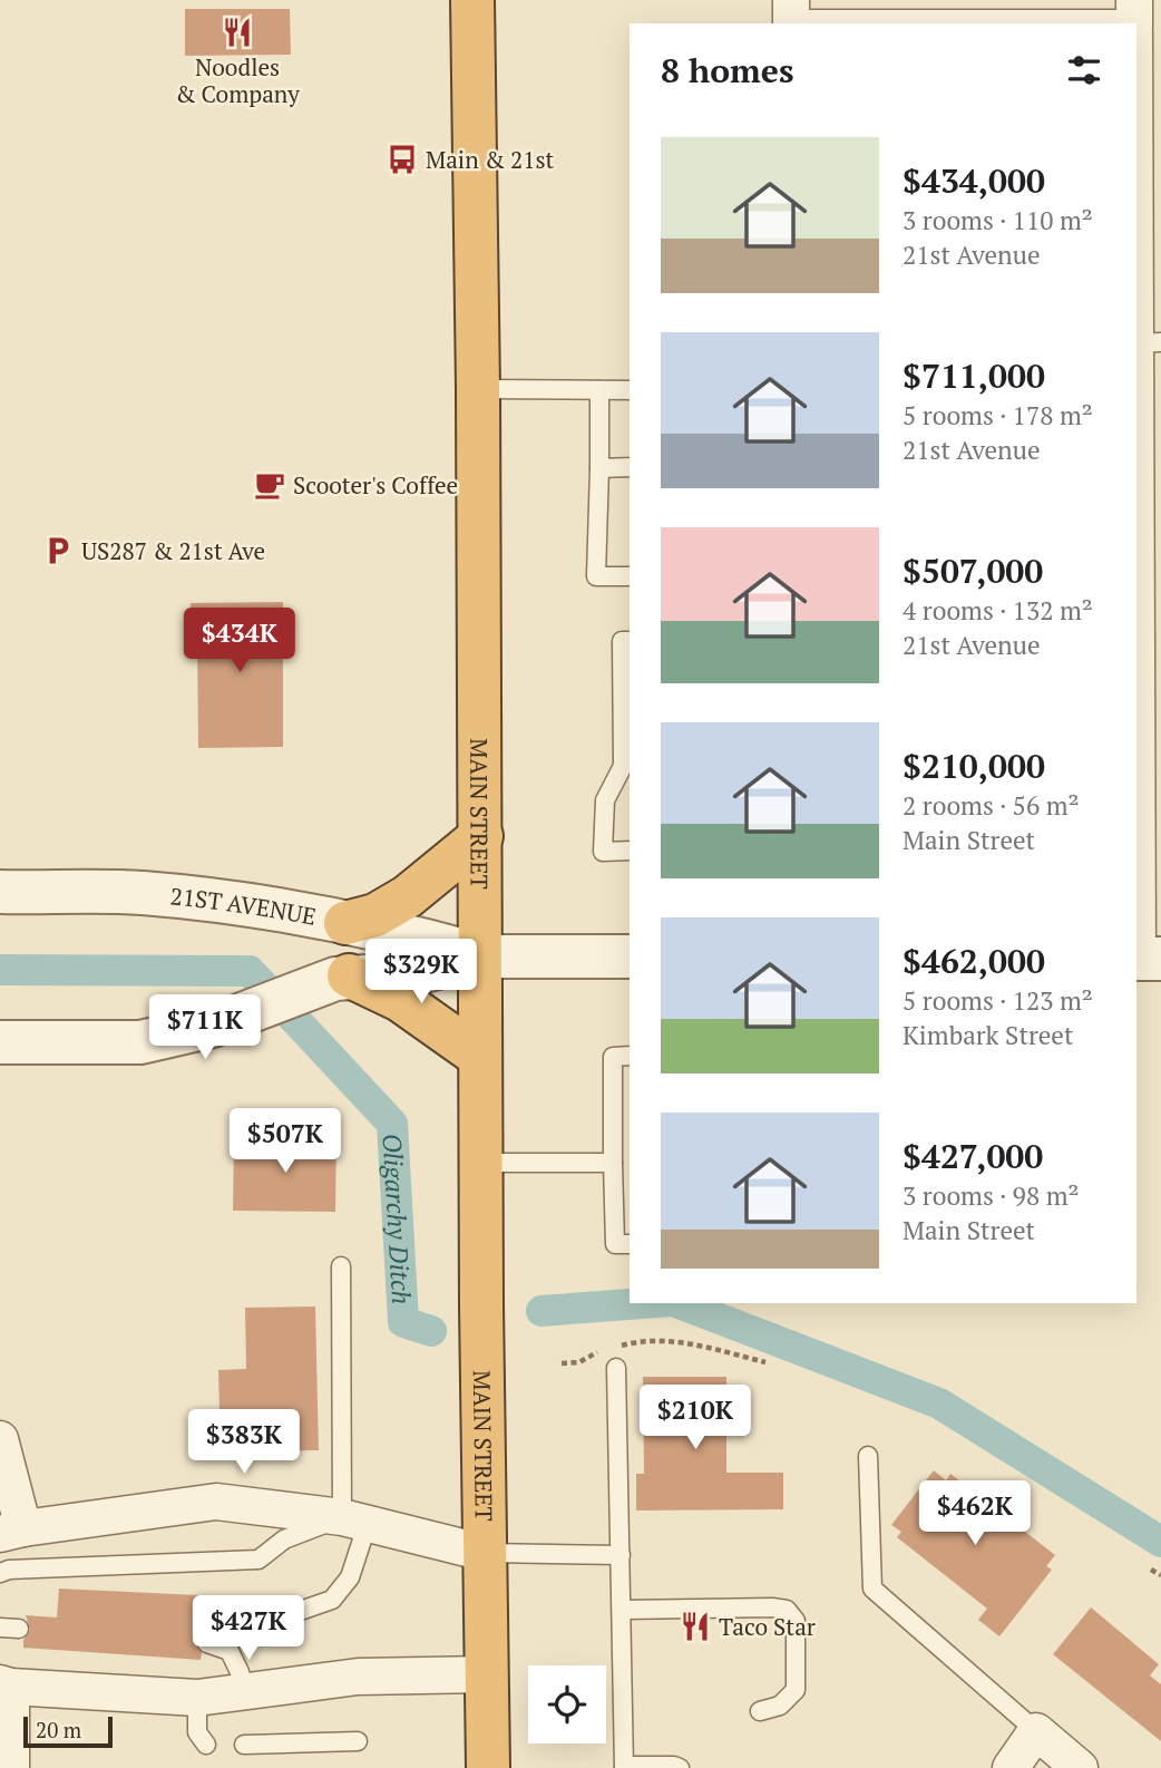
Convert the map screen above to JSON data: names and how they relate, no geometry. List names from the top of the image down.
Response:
{
  "streets": {
    "highway": ["MAIN STREET"],
    "street": ["21ST AVENUE"]
  },
  "crossings": [
    ["MAIN STREET", "21ST AVENUE"]
  ],
  "water": ["Oligarchy Ditch"],
  "places": {
    "restaurant": ["Noodles & Company", "Taco Star"],
    "bus stop": ["Main & 21st"],
    "cafe": ["Scooter's Coffee"],
    "parking": ["US287 & 21st Ave"]
  },
  "scale_bar": "20 m",
  "page": {
    "heading": "8 homes",
    "list": [
      {
        "name": "$434,000",
        "note": "3 rooms · 110 m² · 21st Avenue"
      },
      {
        "name": "$711,000",
        "note": "5 rooms · 178 m² · 21st Avenue"
      },
      {
        "name": "$507,000",
        "note": "4 rooms · 132 m² · 21st Avenue"
      },
      {
        "name": "$210,000",
        "note": "2 rooms · 56 m² · Main Street"
      },
      {
        "name": "$462,000",
        "note": "5 rooms · 123 m² · Kimbark Street"
      },
      {
        "name": "$427,000",
        "note": "3 rooms · 98 m² · Main Street"
      }
    ],
    "price": [
      "$434K",
      "$329K",
      "$711K",
      "$507K",
      "$210K",
      "$383K",
      "$462K",
      "$427K"
    ],
    "scale": "20 m"
  }
}
